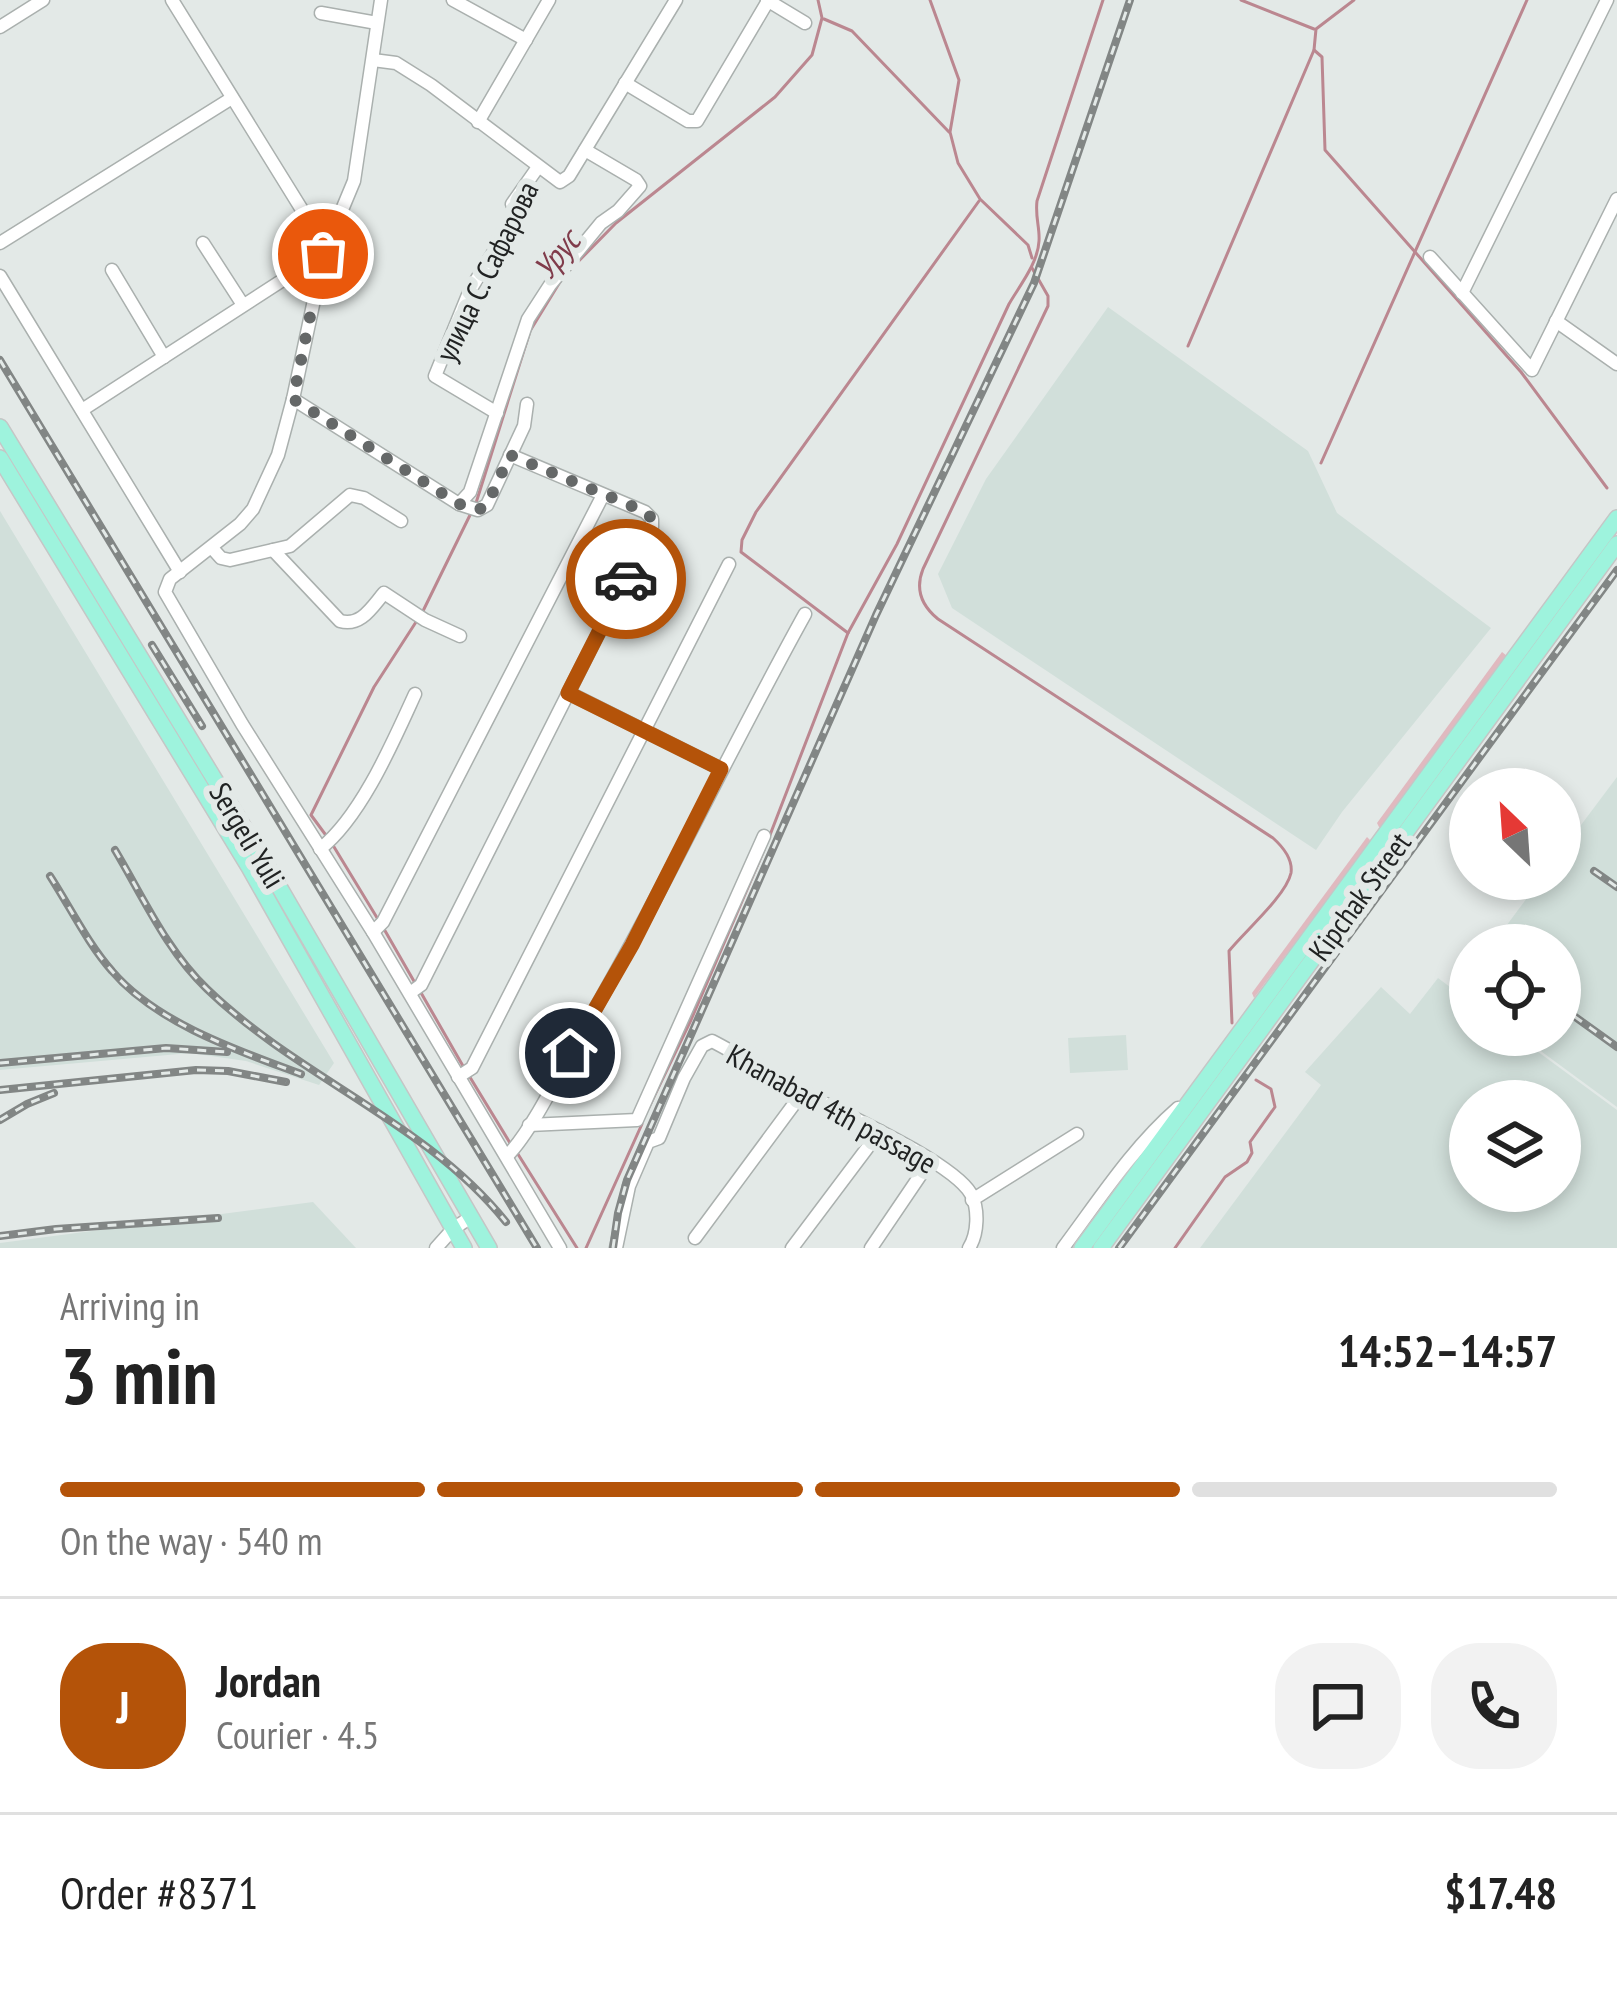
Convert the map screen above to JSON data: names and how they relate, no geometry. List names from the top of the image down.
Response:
{
  "streets": {
    "main road": ["Sergeli Yuli", "Kipchak Street"],
    "street": ["улица С. Сафарова", "Khanabad 4th passage"]
  },
  "water": ["Урус"],
  "north": "top left",
  "page": {
    "heading": ["3 min", "Arriving in", "14:52–14:57"],
    "panel": [
      "Jordan",
      "Courier · 4.5",
      "Order #8371",
      "$17.48"
    ],
    "bar": "On the way · 540 m",
    "round": "J"
  }
}
